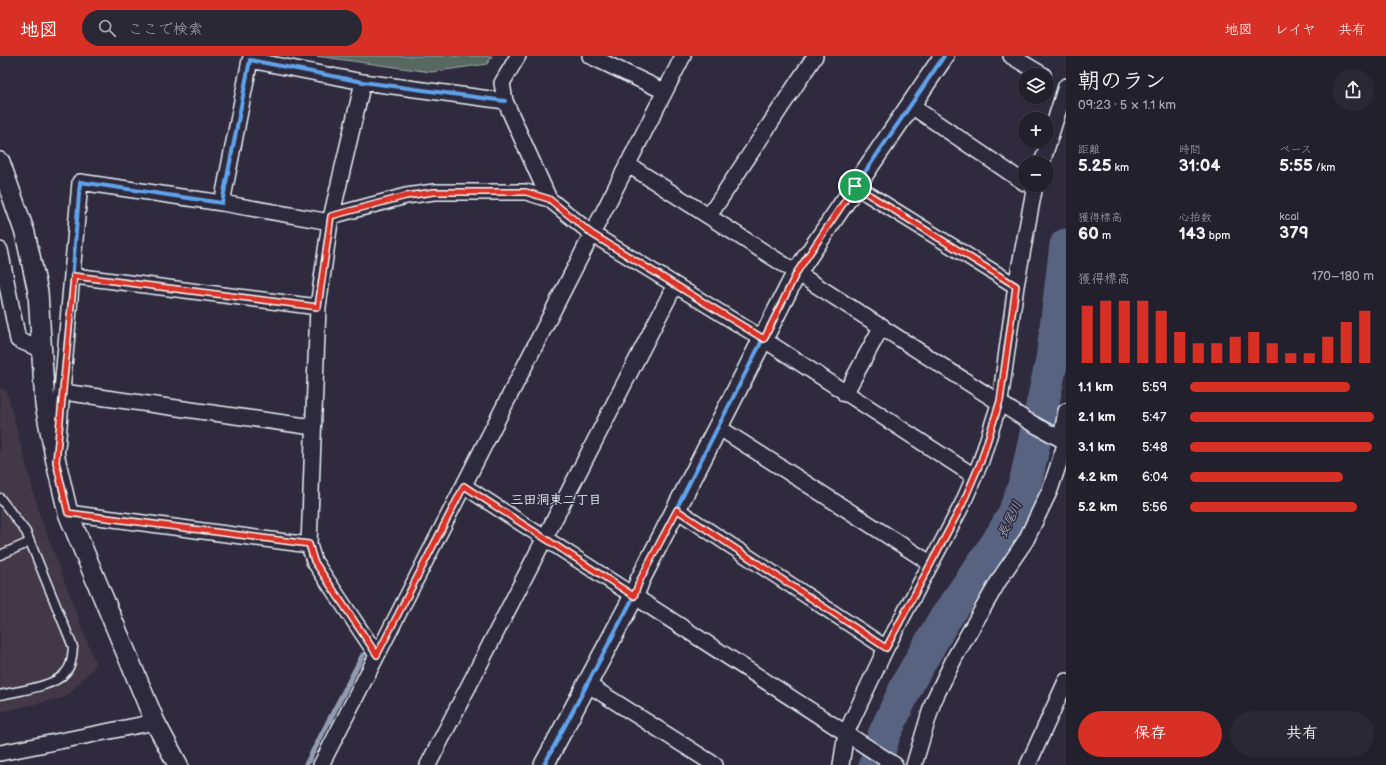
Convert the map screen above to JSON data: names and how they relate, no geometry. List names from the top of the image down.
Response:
{
  "districts": ["三田洞東二丁目"],
  "water": ["長尾川"],
  "page": {
    "header": "地図",
    "search": "ここで検索",
    "nav": ["地図", "レイヤ", "共有"],
    "heading": ["朝のラン", "09:23 · 5 × 1.1 km"],
    "map_buttons": ["+", "−"],
    "stats": [
      ["距離", "5.25 km"],
      ["時間", "31:04"],
      ["ペース", "5:55 /km"],
      ["獲得標高", "60 m"],
      ["心拍数", "143 bpm"],
      ["kcal", "379"]
    ],
    "chart": ["獲得標高", "170–180 m"],
    "list": [
      {
        "name": "1.1 km",
        "note": "5:59"
      },
      {
        "name": "2.1 km",
        "note": "5:47"
      },
      {
        "name": "3.1 km",
        "note": "5:48"
      },
      {
        "name": "4.2 km",
        "note": "6:04"
      },
      {
        "name": "5.2 km",
        "note": "5:56"
      }
    ],
    "buttons": ["保存", "共有"]
  }
}
